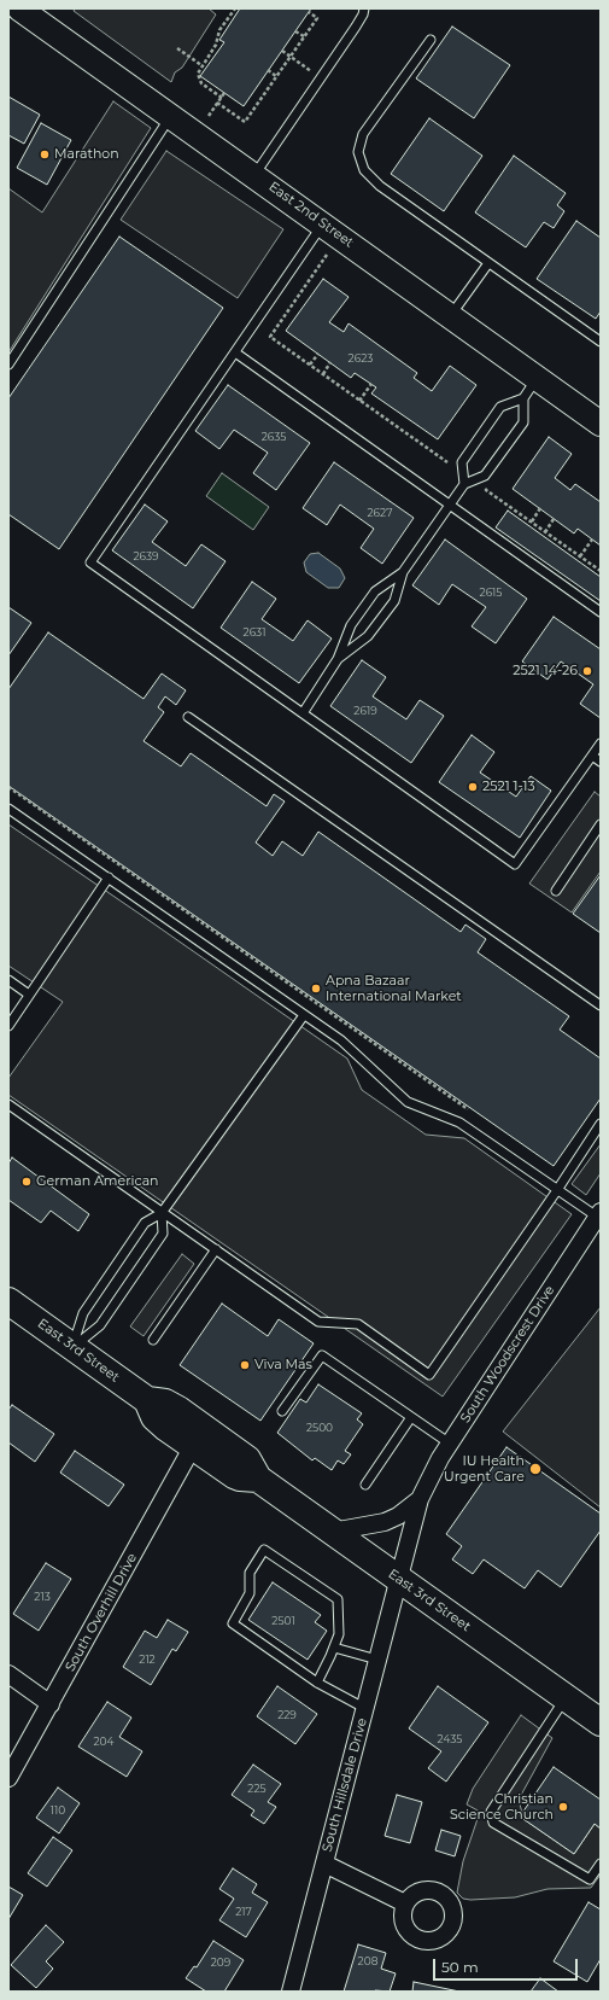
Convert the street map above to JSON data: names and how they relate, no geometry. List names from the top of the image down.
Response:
{
  "streets": {
    "main road": ["East 3rd Street"],
    "street": [
      "East 2nd Street",
      "South Woodscrest Drive",
      "South Overhill Drive",
      "South Hillsdale Drive"
    ]
  },
  "crossings": [
    ["East 3rd Street", "South Woodscrest Drive"],
    ["East 3rd Street", "South Overhill Drive"],
    ["East 3rd Street", "South Hillsdale Drive"],
    ["South Woodscrest Drive", "South Hillsdale Drive"]
  ],
  "places": [
    "Marathon",
    "2521 14-26",
    "2521 1-13",
    "Apna Bazaar International Market",
    "German American",
    "Viva Mas",
    "IU Health Urgent Care",
    "Christian Science Church"
  ],
  "house_numbers": [
    "2623",
    "2635",
    "2627",
    "2639",
    "2615",
    "2631",
    "2619",
    "2500",
    "213",
    "2501",
    "212",
    "229",
    "2435",
    "204",
    "225",
    "110",
    "217",
    "208",
    "209"
  ],
  "scale_bar": "50 m"
}
